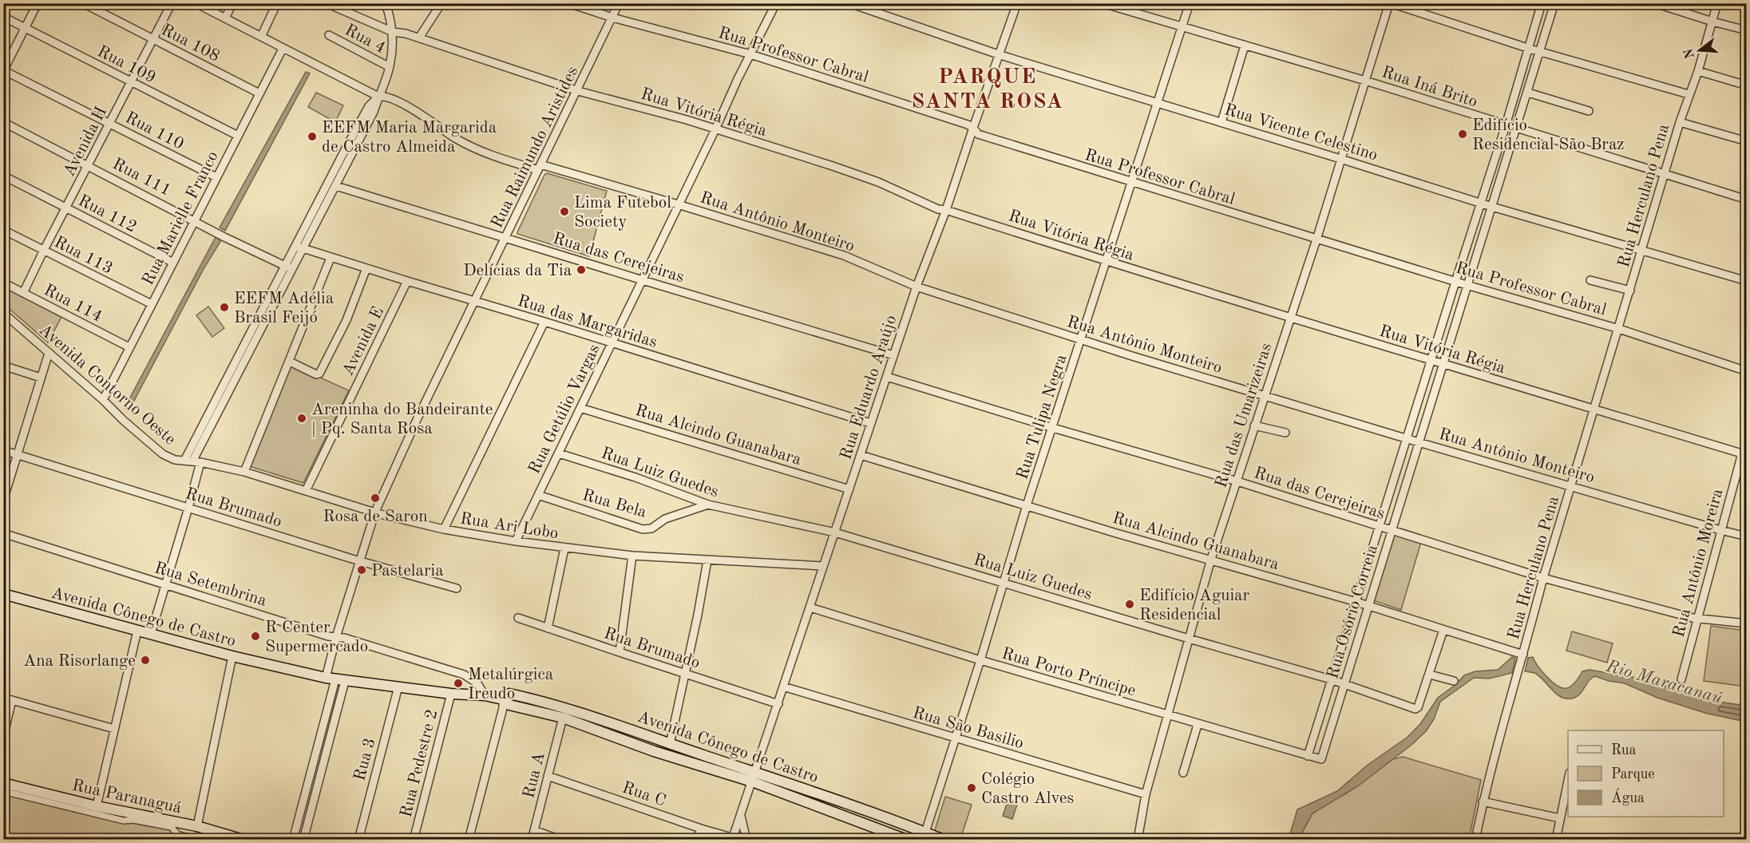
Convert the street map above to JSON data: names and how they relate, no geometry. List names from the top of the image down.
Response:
{
  "streets": {
    "main road": ["Avenida Cônego de Castro", "Rua Paranaguá"],
    "street": [
      "Rua 4",
      "Rua 108",
      "Rua Professor Cabral",
      "Rua 109",
      "Rua Iná Brito",
      "Rua Vitória Régia",
      "Rua 110",
      "Rua Vicente Celestino",
      "Avenida H",
      "Rua Raimundo Aristides",
      "Rua 111",
      "Rua Herculano Pena",
      "Rua 112",
      "Rua Marielle Franco",
      "Rua Antônio Monteiro",
      "Rua 113",
      "Rua das Cerejeiras",
      "Rua 114",
      "Rua das Margaridas",
      "Avenida E",
      "Avenida Contorno Oeste",
      "Rua Eduardo Araújo",
      "Rua Getúlio Vargas",
      "Rua das Umarizeiras",
      "Rua Tulipa Negra",
      "Rua Alcindo Guanabara",
      "Rua Luiz Guedes",
      "Rua Bela",
      "Rua Brumado",
      "Rua Ari Lobo",
      "Rua Antônio Moreira",
      "Rua Setembrina",
      "Rua Osório Correia",
      "Rua Porto Príncipe",
      "Rua São Basilio",
      "Rua 3",
      "Rua Pedestre 2",
      "Rua A",
      "Rua C"
    ]
  },
  "crossings": [
    ["Rua 108", "Avenida H"],
    ["Rua 108", "Rua Marielle Franco"],
    ["Rua Professor Cabral", "Rua Raimundo Aristides"],
    ["Rua Professor Cabral", "Rua Herculano Pena"],
    ["Rua Professor Cabral", "Rua Eduardo Araújo"],
    ["Rua Professor Cabral", "Rua Getúlio Vargas"],
    ["Rua Professor Cabral", "Rua das Umarizeiras"],
    ["Rua Professor Cabral", "Rua Tulipa Negra"],
    ["Rua Professor Cabral", "Rua Osório Correia"],
    ["Rua 109", "Avenida H"],
    ["Rua 109", "Rua Marielle Franco"],
    ["Rua Iná Brito", "Rua Herculano Pena"],
    ["Rua Iná Brito", "Rua das Umarizeiras"],
    ["Rua Iná Brito", "Rua Tulipa Negra"],
    ["Rua Iná Brito", "Rua Osório Correia"],
    ["Rua Vitória Régia", "Rua Raimundo Aristides"],
    ["Rua Vitória Régia", "Rua Herculano Pena"],
    ["Rua Vitória Régia", "Rua Eduardo Araújo"],
    ["Rua Vitória Régia", "Rua Getúlio Vargas"],
    ["Rua Vitória Régia", "Rua das Umarizeiras"],
    ["Rua Vitória Régia", "Rua Tulipa Negra"],
    ["Rua Vitória Régia", "Rua Antônio Moreira"],
    ["Rua Vitória Régia", "Rua Osório Correia"],
    ["Rua 110", "Avenida H"],
    ["Rua 110", "Rua Marielle Franco"],
    ["Rua Vicente Celestino", "Rua Herculano Pena"],
    ["Rua Vicente Celestino", "Rua Eduardo Araújo"],
    ["Rua Vicente Celestino", "Rua das Umarizeiras"],
    ["Rua Vicente Celestino", "Rua Tulipa Negra"],
    ["Rua Vicente Celestino", "Rua Osório Correia"],
    ["Avenida H", "Rua 111"],
    ["Avenida H", "Rua 112"],
    ["Avenida H", "Rua 113"],
    ["Avenida H", "Rua 114"],
    ["Rua Raimundo Aristides", "Rua Antônio Monteiro"],
    ["Rua Raimundo Aristides", "Rua das Cerejeiras"],
    ["Rua Raimundo Aristides", "Rua das Margaridas"],
    ["Rua Raimundo Aristides", "Rua Brumado"],
    ["Rua Raimundo Aristides", "Rua Ari Lobo"],
    ["Rua Raimundo Aristides", "Rua Setembrina"],
    ["Rua Raimundo Aristides", "Avenida Cônego de Castro"],
    ["Rua 111", "Rua Marielle Franco"],
    ["Rua Herculano Pena", "Rua Antônio Monteiro"],
    ["Rua Herculano Pena", "Rua das Cerejeiras"],
    ["Rua Herculano Pena", "Rua Alcindo Guanabara"],
    ["Rua 112", "Rua Marielle Franco"],
    ["Rua Marielle Franco", "Rua Antônio Monteiro"],
    ["Rua Marielle Franco", "Rua 113"],
    ["Rua Marielle Franco", "Rua 114"],
    ["Rua Marielle Franco", "Avenida Contorno Oeste"],
    ["Rua Antônio Monteiro", "Rua Eduardo Araújo"],
    ["Rua Antônio Monteiro", "Rua Getúlio Vargas"],
    ["Rua Antônio Monteiro", "Rua das Umarizeiras"],
    ["Rua Antônio Monteiro", "Rua Tulipa Negra"],
    ["Rua Antônio Monteiro", "Rua Antônio Moreira"],
    ["Rua Antônio Monteiro", "Rua Osório Correia"],
    ["Rua das Cerejeiras", "Rua Eduardo Araújo"],
    ["Rua das Cerejeiras", "Rua Getúlio Vargas"],
    ["Rua das Cerejeiras", "Rua das Umarizeiras"],
    ["Rua das Cerejeiras", "Rua Tulipa Negra"],
    ["Rua das Cerejeiras", "Rua Antônio Moreira"],
    ["Rua das Cerejeiras", "Rua Osório Correia"],
    ["Rua das Margaridas", "Avenida E"],
    ["Rua das Margaridas", "Rua Eduardo Araújo"],
    ["Rua das Margaridas", "Rua Getúlio Vargas"],
    ["Avenida E", "Rua Ari Lobo"],
    ["Avenida Contorno Oeste", "Rua Ari Lobo"],
    ["Rua Eduardo Araújo", "Rua Alcindo Guanabara"],
    ["Rua Eduardo Araújo", "Rua Luiz Guedes"],
    ["Rua Eduardo Araújo", "Rua Brumado"],
    ["Rua Eduardo Araújo", "Rua Ari Lobo"],
    ["Rua Eduardo Araújo", "Avenida Cônego de Castro"],
    ["Rua Eduardo Araújo", "Rua Porto Príncipe"],
    ["Rua Eduardo Araújo", "Rua São Basilio"],
    ["Rua Eduardo Araújo", "Rua C"],
    ["Rua Getúlio Vargas", "Rua Alcindo Guanabara"],
    ["Rua Getúlio Vargas", "Rua Luiz Guedes"],
    ["Rua Getúlio Vargas", "Rua Bela"],
    ["Rua Getúlio Vargas", "Rua Ari Lobo"],
    ["Rua das Umarizeiras", "Rua Alcindo Guanabara"],
    ["Rua das Umarizeiras", "Rua Luiz Guedes"],
    ["Rua das Umarizeiras", "Rua Porto Príncipe"],
    ["Rua das Umarizeiras", "Rua São Basilio"],
    ["Rua Tulipa Negra", "Rua Alcindo Guanabara"],
    ["Rua Tulipa Negra", "Rua Luiz Guedes"],
    ["Rua Tulipa Negra", "Avenida Cônego de Castro"],
    ["Rua Tulipa Negra", "Rua Porto Príncipe"],
    ["Rua Tulipa Negra", "Rua São Basilio"],
    ["Rua Alcindo Guanabara", "Rua Luiz Guedes"],
    ["Rua Alcindo Guanabara", "Rua Osório Correia"],
    ["Rua Luiz Guedes", "Rua Bela"],
    ["Rua Luiz Guedes", "Rua Osório Correia"],
    ["Rua Setembrina", "Avenida Cônego de Castro"],
    ["Rua Osório Correia", "Rua Porto Príncipe"],
    ["Avenida Cônego de Castro", "Rua 3"],
    ["Avenida Cônego de Castro", "Rua Pedestre 2"],
    ["Avenida Cônego de Castro", "Rua A"],
    ["Rua A", "Rua C"]
  ],
  "districts": ["PARQUE SANTA ROSA"],
  "water": ["Rio Maracanaú"],
  "places": [
    "Edifício Residencial São Braz",
    "EEFM Maria Margarida de Castro Almeida",
    "Lima Futebol Society",
    "Delícias da Tia",
    "EEFM Adélia Brasil Feijó",
    "Areninha do Bandeirante | Pq. Santa Rosa",
    "Rosa de Saron",
    "Pastelaria",
    "Edifício Aguiar Residencial",
    "R Center Supermercado",
    "Ana Risorlange",
    "Metalúrgica Ireudo",
    "Colégio Castro Alves"
  ],
  "legend": ["Rua", "Parque", "Água"],
  "north": "left"
}
